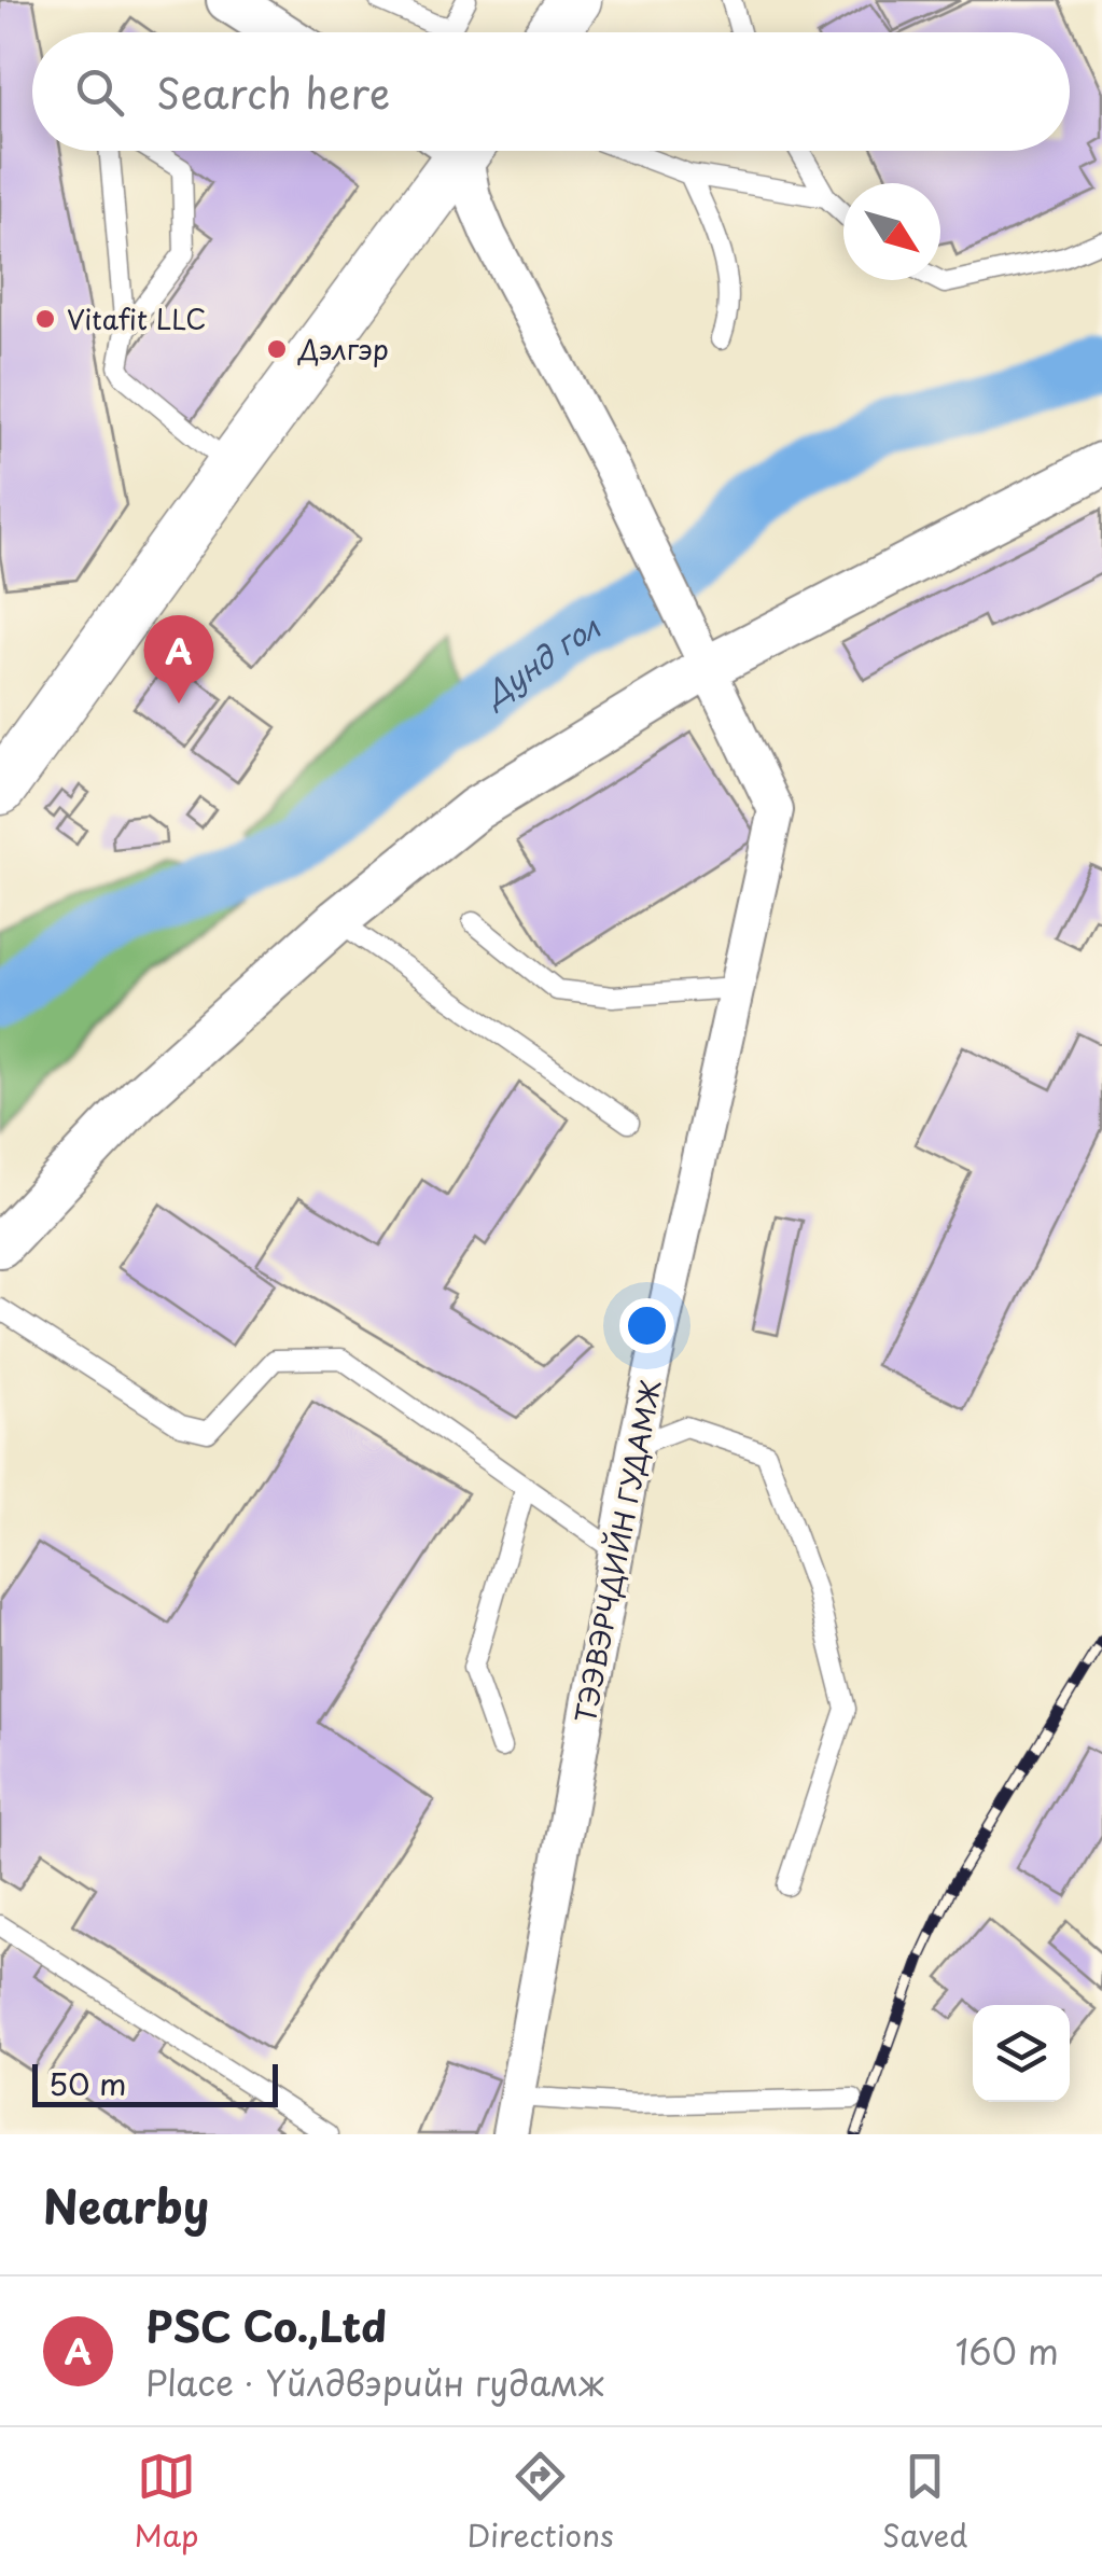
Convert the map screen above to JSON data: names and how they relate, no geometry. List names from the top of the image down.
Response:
{
  "streets": {
    "street": ["ТЭЭВЭРЧДИЙН ГУДАМЖ"]
  },
  "water": ["Дунд гол"],
  "places": ["Vitafit LLC", "Дэлгэр"],
  "scale_bar": "50 m",
  "north": "bottom right",
  "page": {
    "search": "Search here",
    "pins": "A",
    "scale": "50 m",
    "heading": "Nearby",
    "list": [
      {
        "mark": "A",
        "name": "PSC Co.,Ltd",
        "note": "Place · Yйлдвэрийн гудамж",
        "value": "160 m"
      }
    ],
    "nav": ["Map", "Directions", "Saved"]
  }
}
